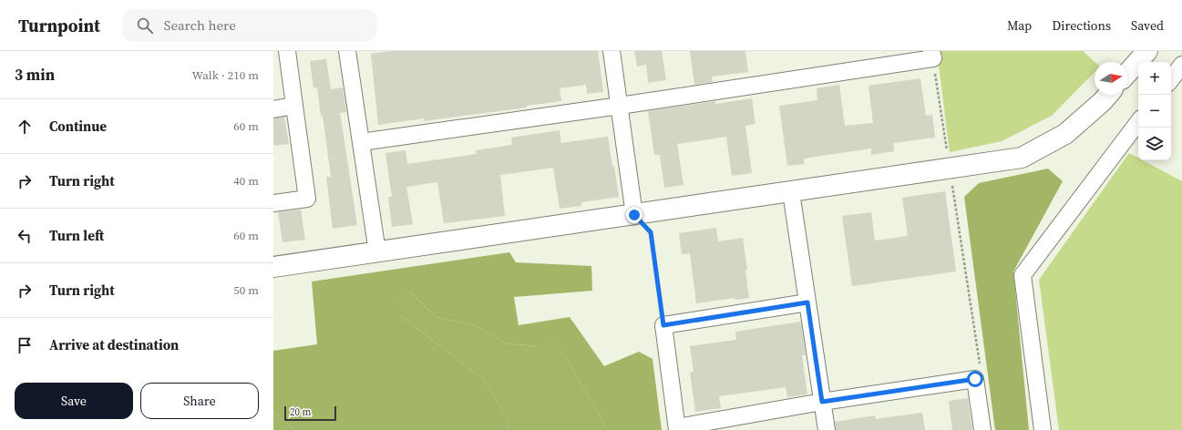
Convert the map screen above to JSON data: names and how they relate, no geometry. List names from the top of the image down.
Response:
{
  "scale_bar": "20 m",
  "north": "right",
  "page": {
    "header": "Turnpoint",
    "search": "Search here",
    "nav": ["Map", "Directions", "Saved"],
    "heading": ["3 min", "Walk · 210 m"],
    "map_buttons": ["+", "−"],
    "list": [
      ["Continue", "60 m"],
      ["Turn right", "40 m"],
      ["Turn left", "60 m"],
      ["Turn right", "50 m"],
      "Arrive at destination"
    ],
    "buttons": ["Save", "Share"],
    "scale": "20 m"
  }
}
